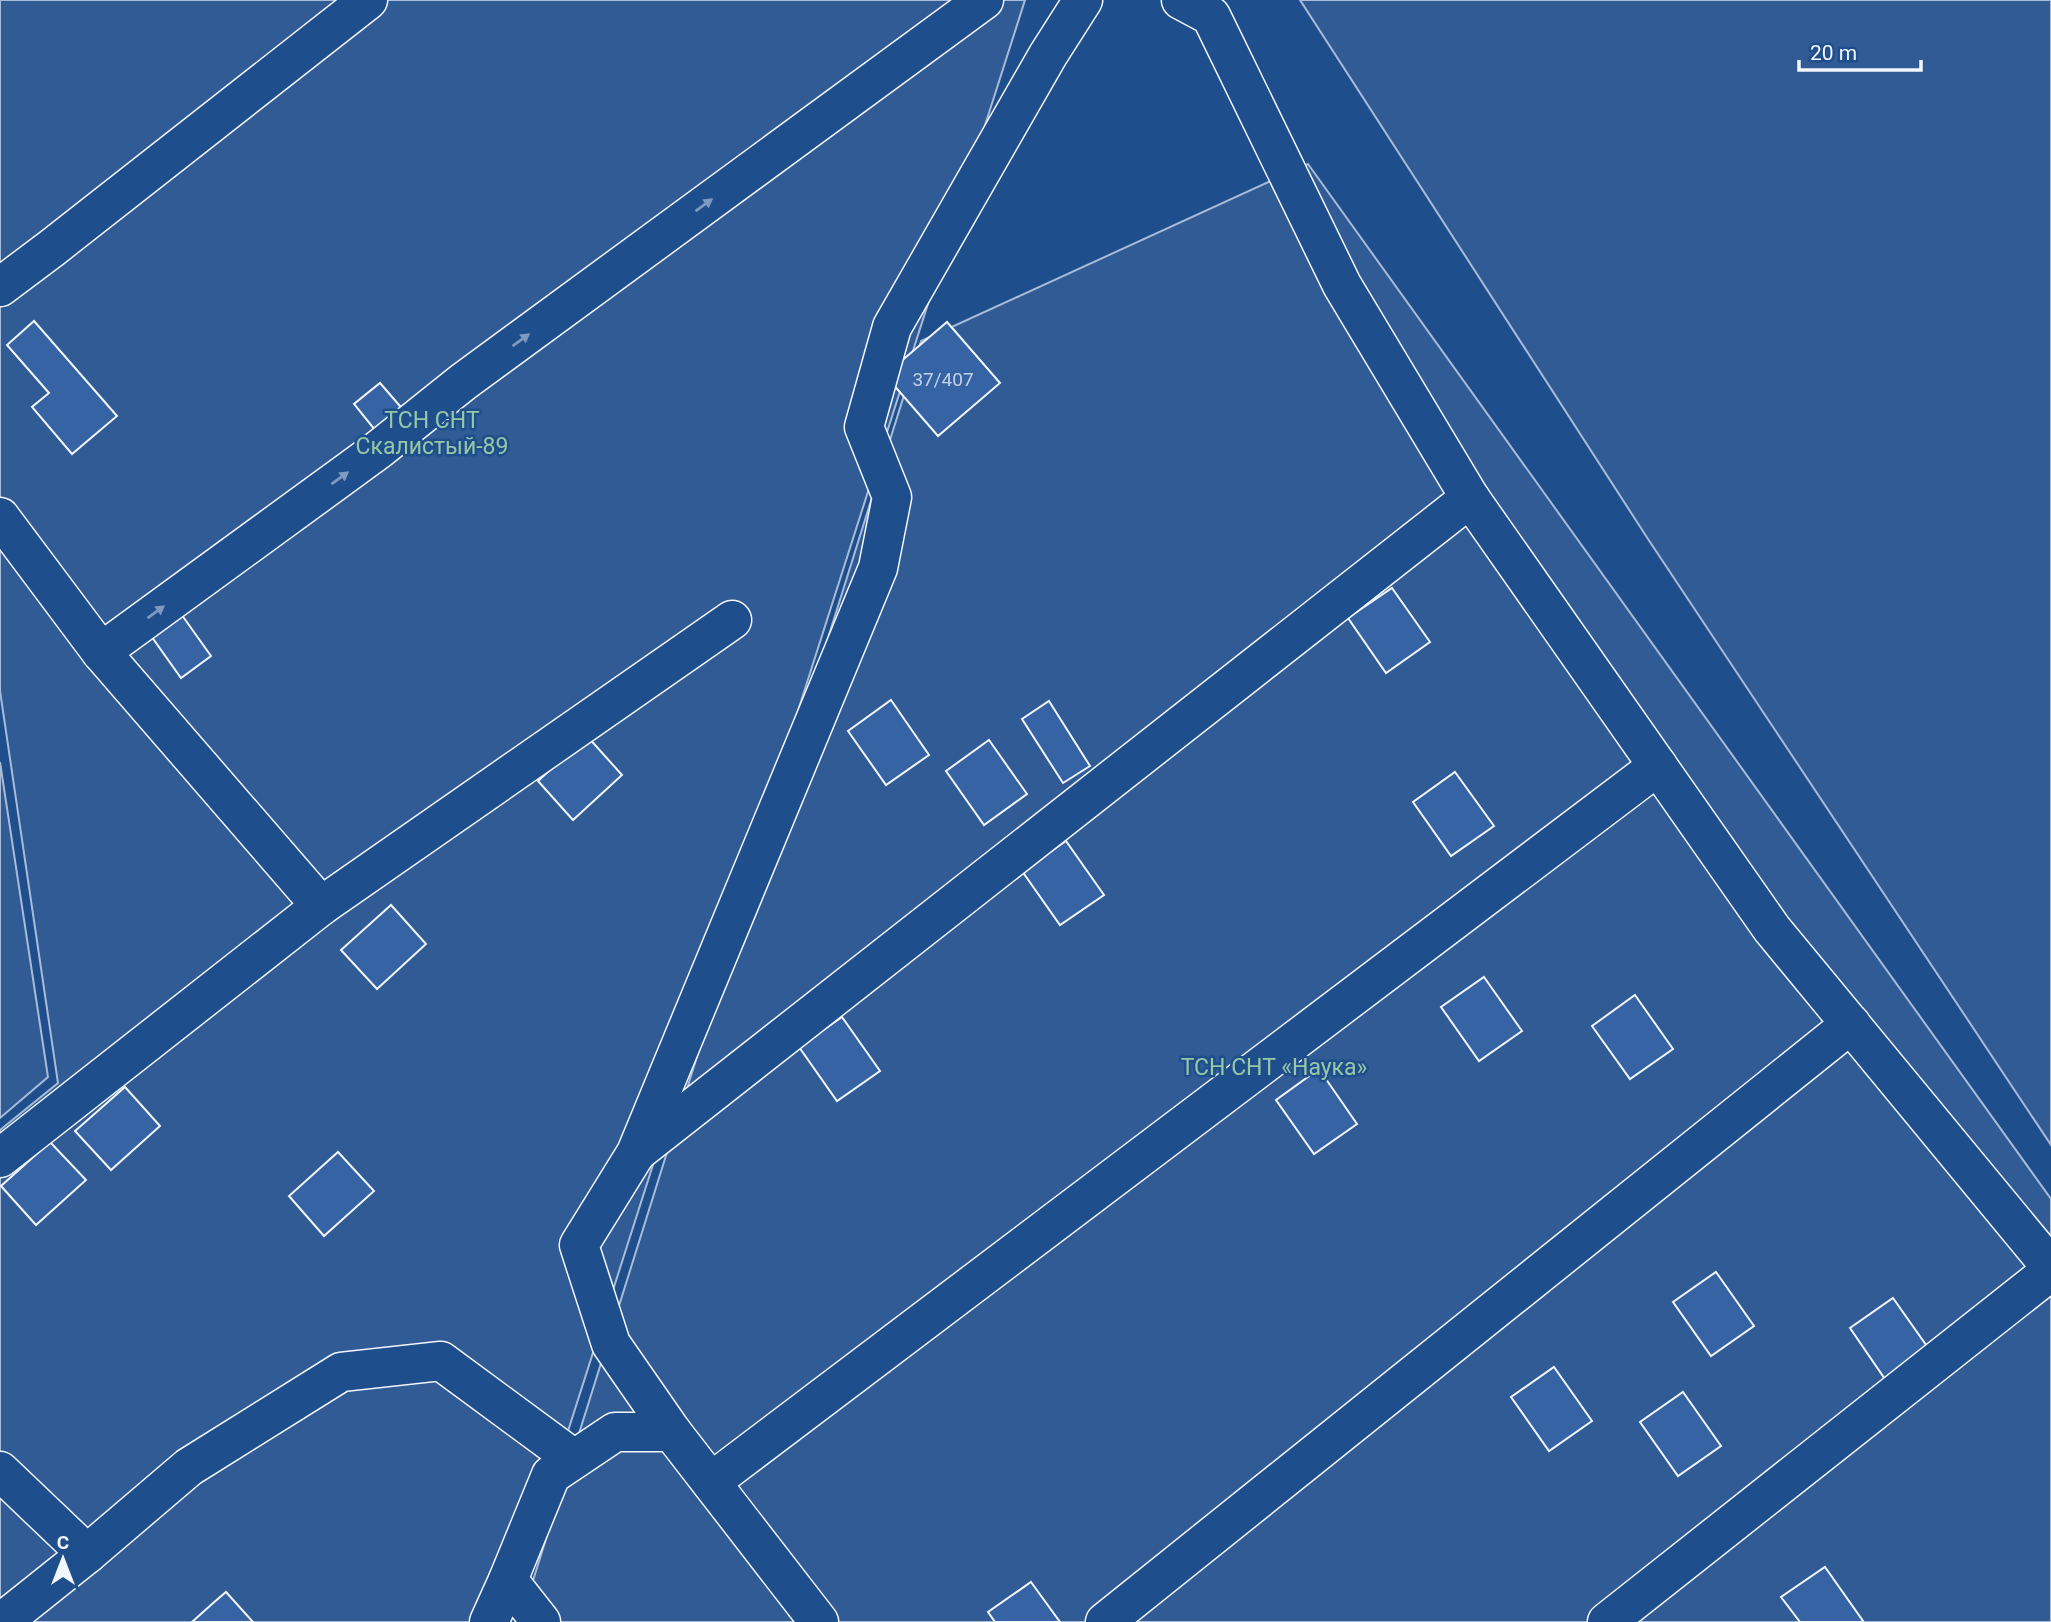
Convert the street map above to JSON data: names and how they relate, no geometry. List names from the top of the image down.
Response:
{
  "parks": ["ТСН СНТ Скалистый-89", "ТСН СНТ «Наука»"],
  "house_numbers": ["37/407"],
  "scale_bar": "20 m",
  "north": "top"
}
